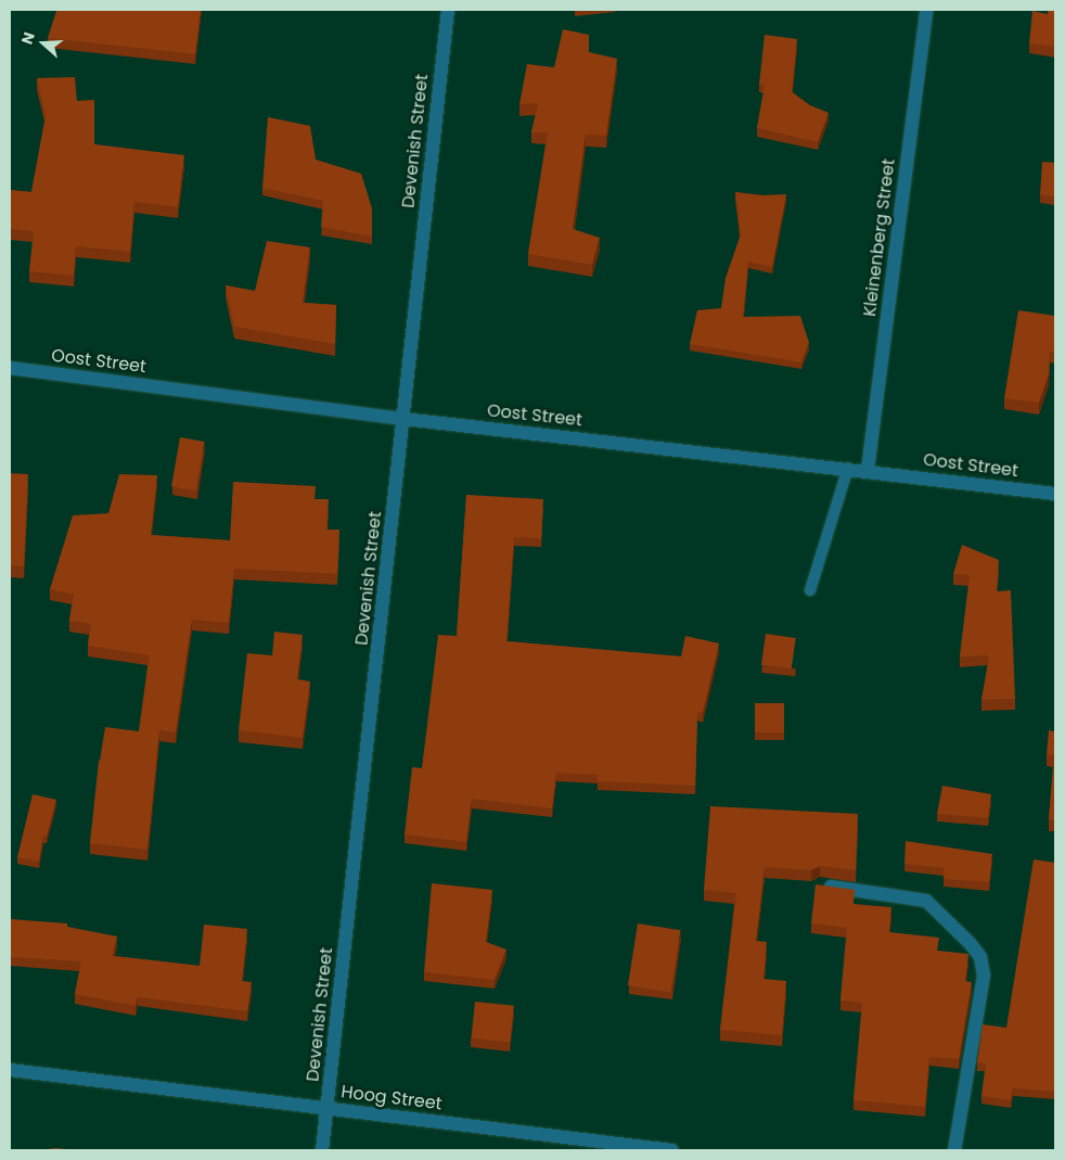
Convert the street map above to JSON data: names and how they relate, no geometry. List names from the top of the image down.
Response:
{
  "streets": {
    "street": [
      "Devenish Street",
      "Kleinenberg Street",
      "Oost Street",
      "Hoog Street"
    ]
  },
  "crossings": [
    ["Devenish Street", "Oost Street"],
    ["Devenish Street", "Hoog Street"],
    ["Kleinenberg Street", "Oost Street"]
  ],
  "north": "left"
}
